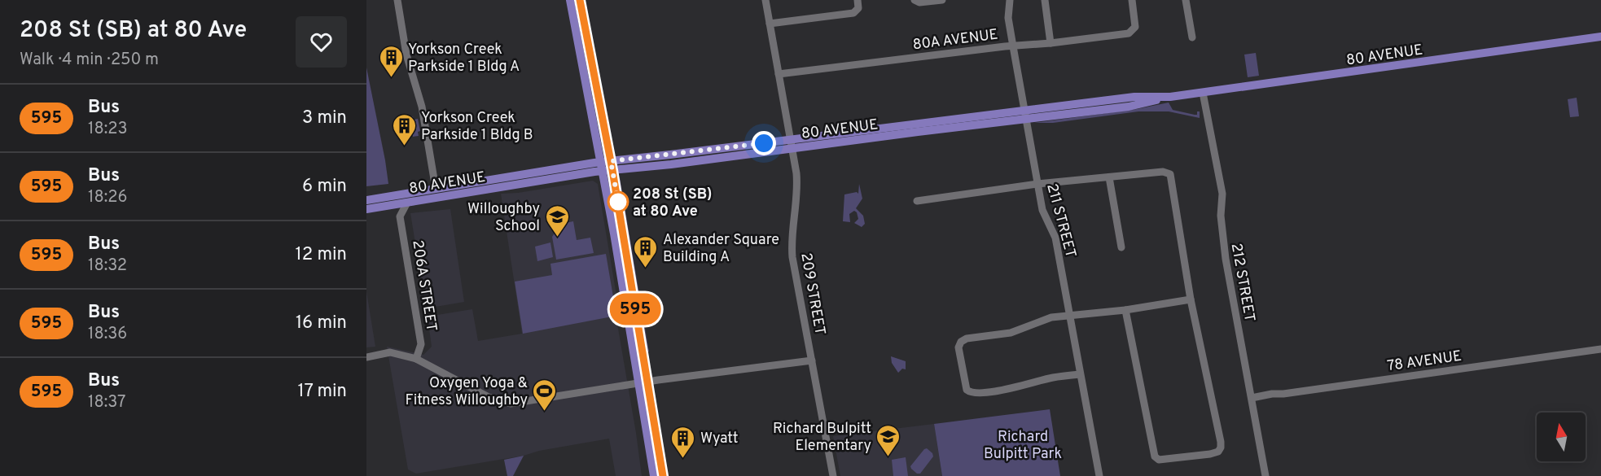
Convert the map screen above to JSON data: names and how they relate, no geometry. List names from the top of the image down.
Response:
{
  "streets": {
    "main road": ["80 AVENUE"],
    "street": [
      "80A AVENUE",
      "211 STREET",
      "212 STREET",
      "206A STREET",
      "209 STREET",
      "78 AVENUE"
    ]
  },
  "crossings": [
    ["80A AVENUE", "211 STREET"],
    ["80A AVENUE", "209 STREET"],
    ["80 AVENUE", "211 STREET"],
    ["80 AVENUE", "212 STREET"],
    ["80 AVENUE", "206A STREET"],
    ["80 AVENUE", "209 STREET"],
    ["212 STREET", "78 AVENUE"]
  ],
  "parks": ["Richard Bulpitt Park"],
  "places": {
    "building": [
      "Yorkson Creek Parkside 1 Bldg A",
      "Yorkson Creek Parkside 1 Bldg B",
      "Alexander Square Building A",
      "Wyatt"
    ],
    "other": ["208 St (SB) at 80 Ave"],
    "school or university": ["Willoughby School", "Richard Bulpitt Elementary"],
    "sports": ["Oxygen Yoga & Fitness Willoughby"]
  },
  "lines": ["bus line 595"],
  "north": "top",
  "page": {
    "heading": ["208 St (SB) at 80 Ave", "Walk · 4 min · 250 m"],
    "on_map": "595",
    "list": [
      {
        "mark": "595",
        "name": "Bus",
        "note": "18:23",
        "value": "3 min"
      },
      {
        "mark": "595",
        "name": "Bus",
        "note": "18:26",
        "value": "6 min"
      },
      {
        "mark": "595",
        "name": "Bus",
        "note": "18:32",
        "value": "12 min"
      },
      {
        "mark": "595",
        "name": "Bus",
        "note": "18:36",
        "value": "16 min"
      },
      {
        "mark": "595",
        "name": "Bus",
        "note": "18:37",
        "value": "17 min"
      }
    ]
  }
}
